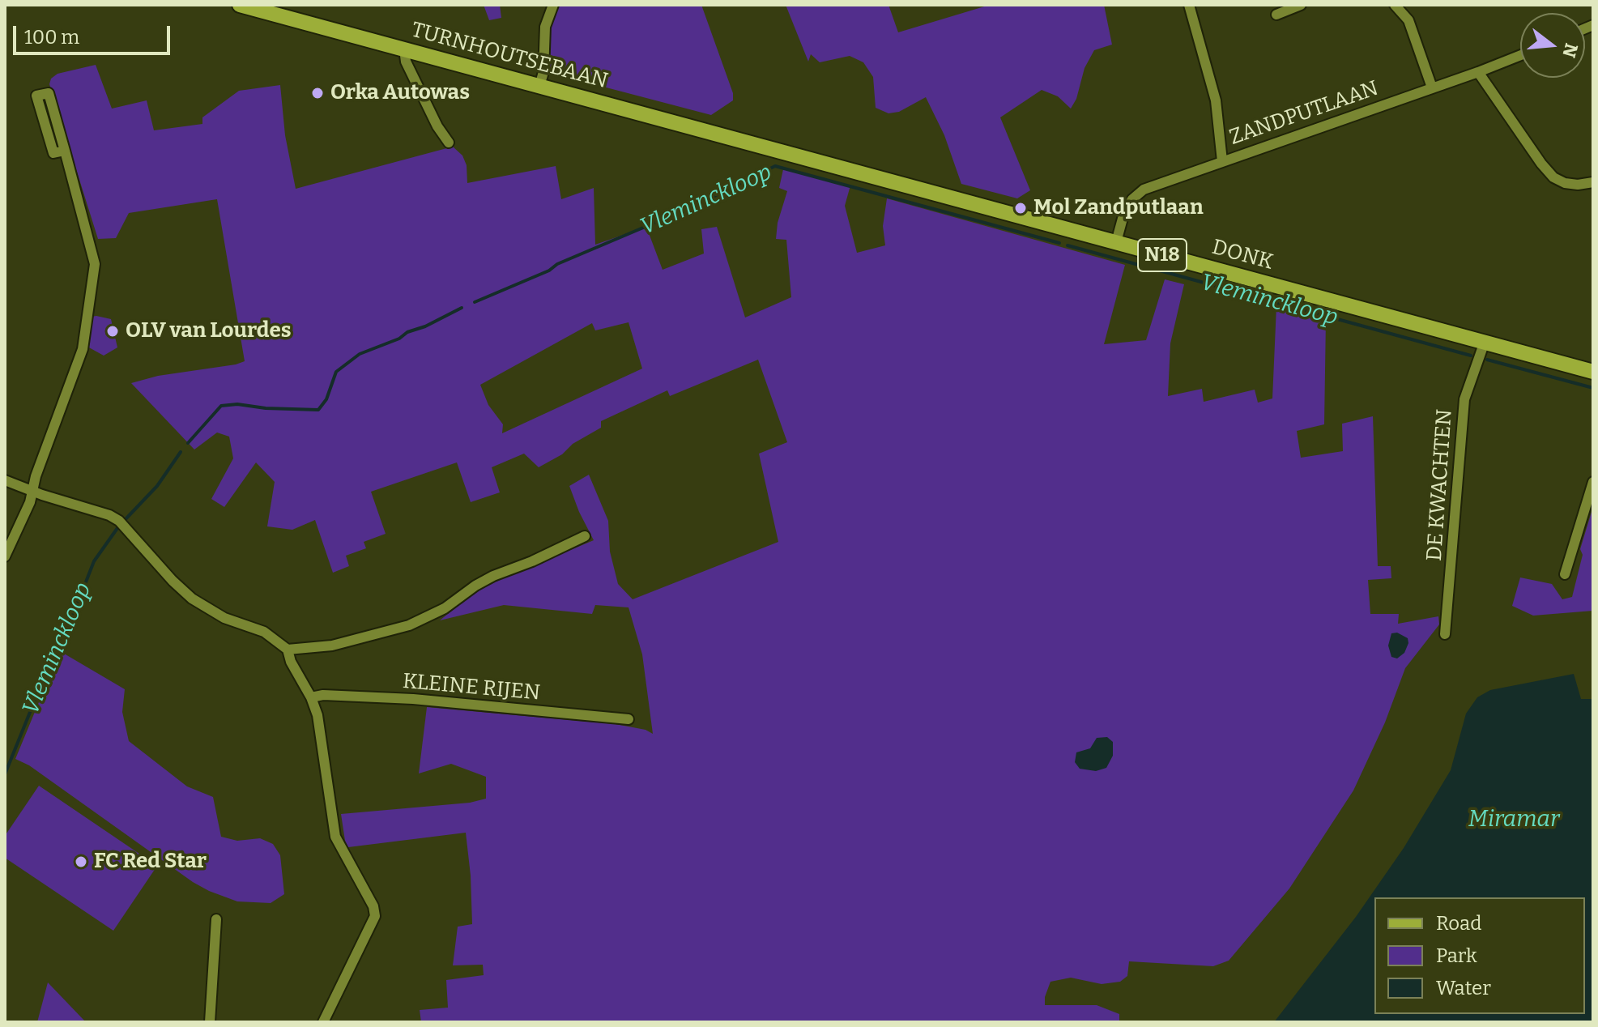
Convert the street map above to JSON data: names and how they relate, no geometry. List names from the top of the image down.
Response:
{
  "streets": {
    "main road": ["TURNHOUTSEBAAN", "N18", "DONK"],
    "street": ["ZANDPUTLAAN", "DE KWACHTEN", "KLEINE RIJEN"]
  },
  "crossings": [
    ["TURNHOUTSEBAAN", "DONK"],
    ["ZANDPUTLAAN", "DONK"],
    ["DONK", "DE KWACHTEN"]
  ],
  "water": ["Vleminckloop", "Miramar"],
  "places": [
    "Orka Autowas",
    "Mol Zandputlaan",
    "OLV van Lourdes",
    "FC Red Star"
  ],
  "legend": ["Road", "Park", "Water"],
  "scale_bar": "100 m",
  "north": "right"
}
